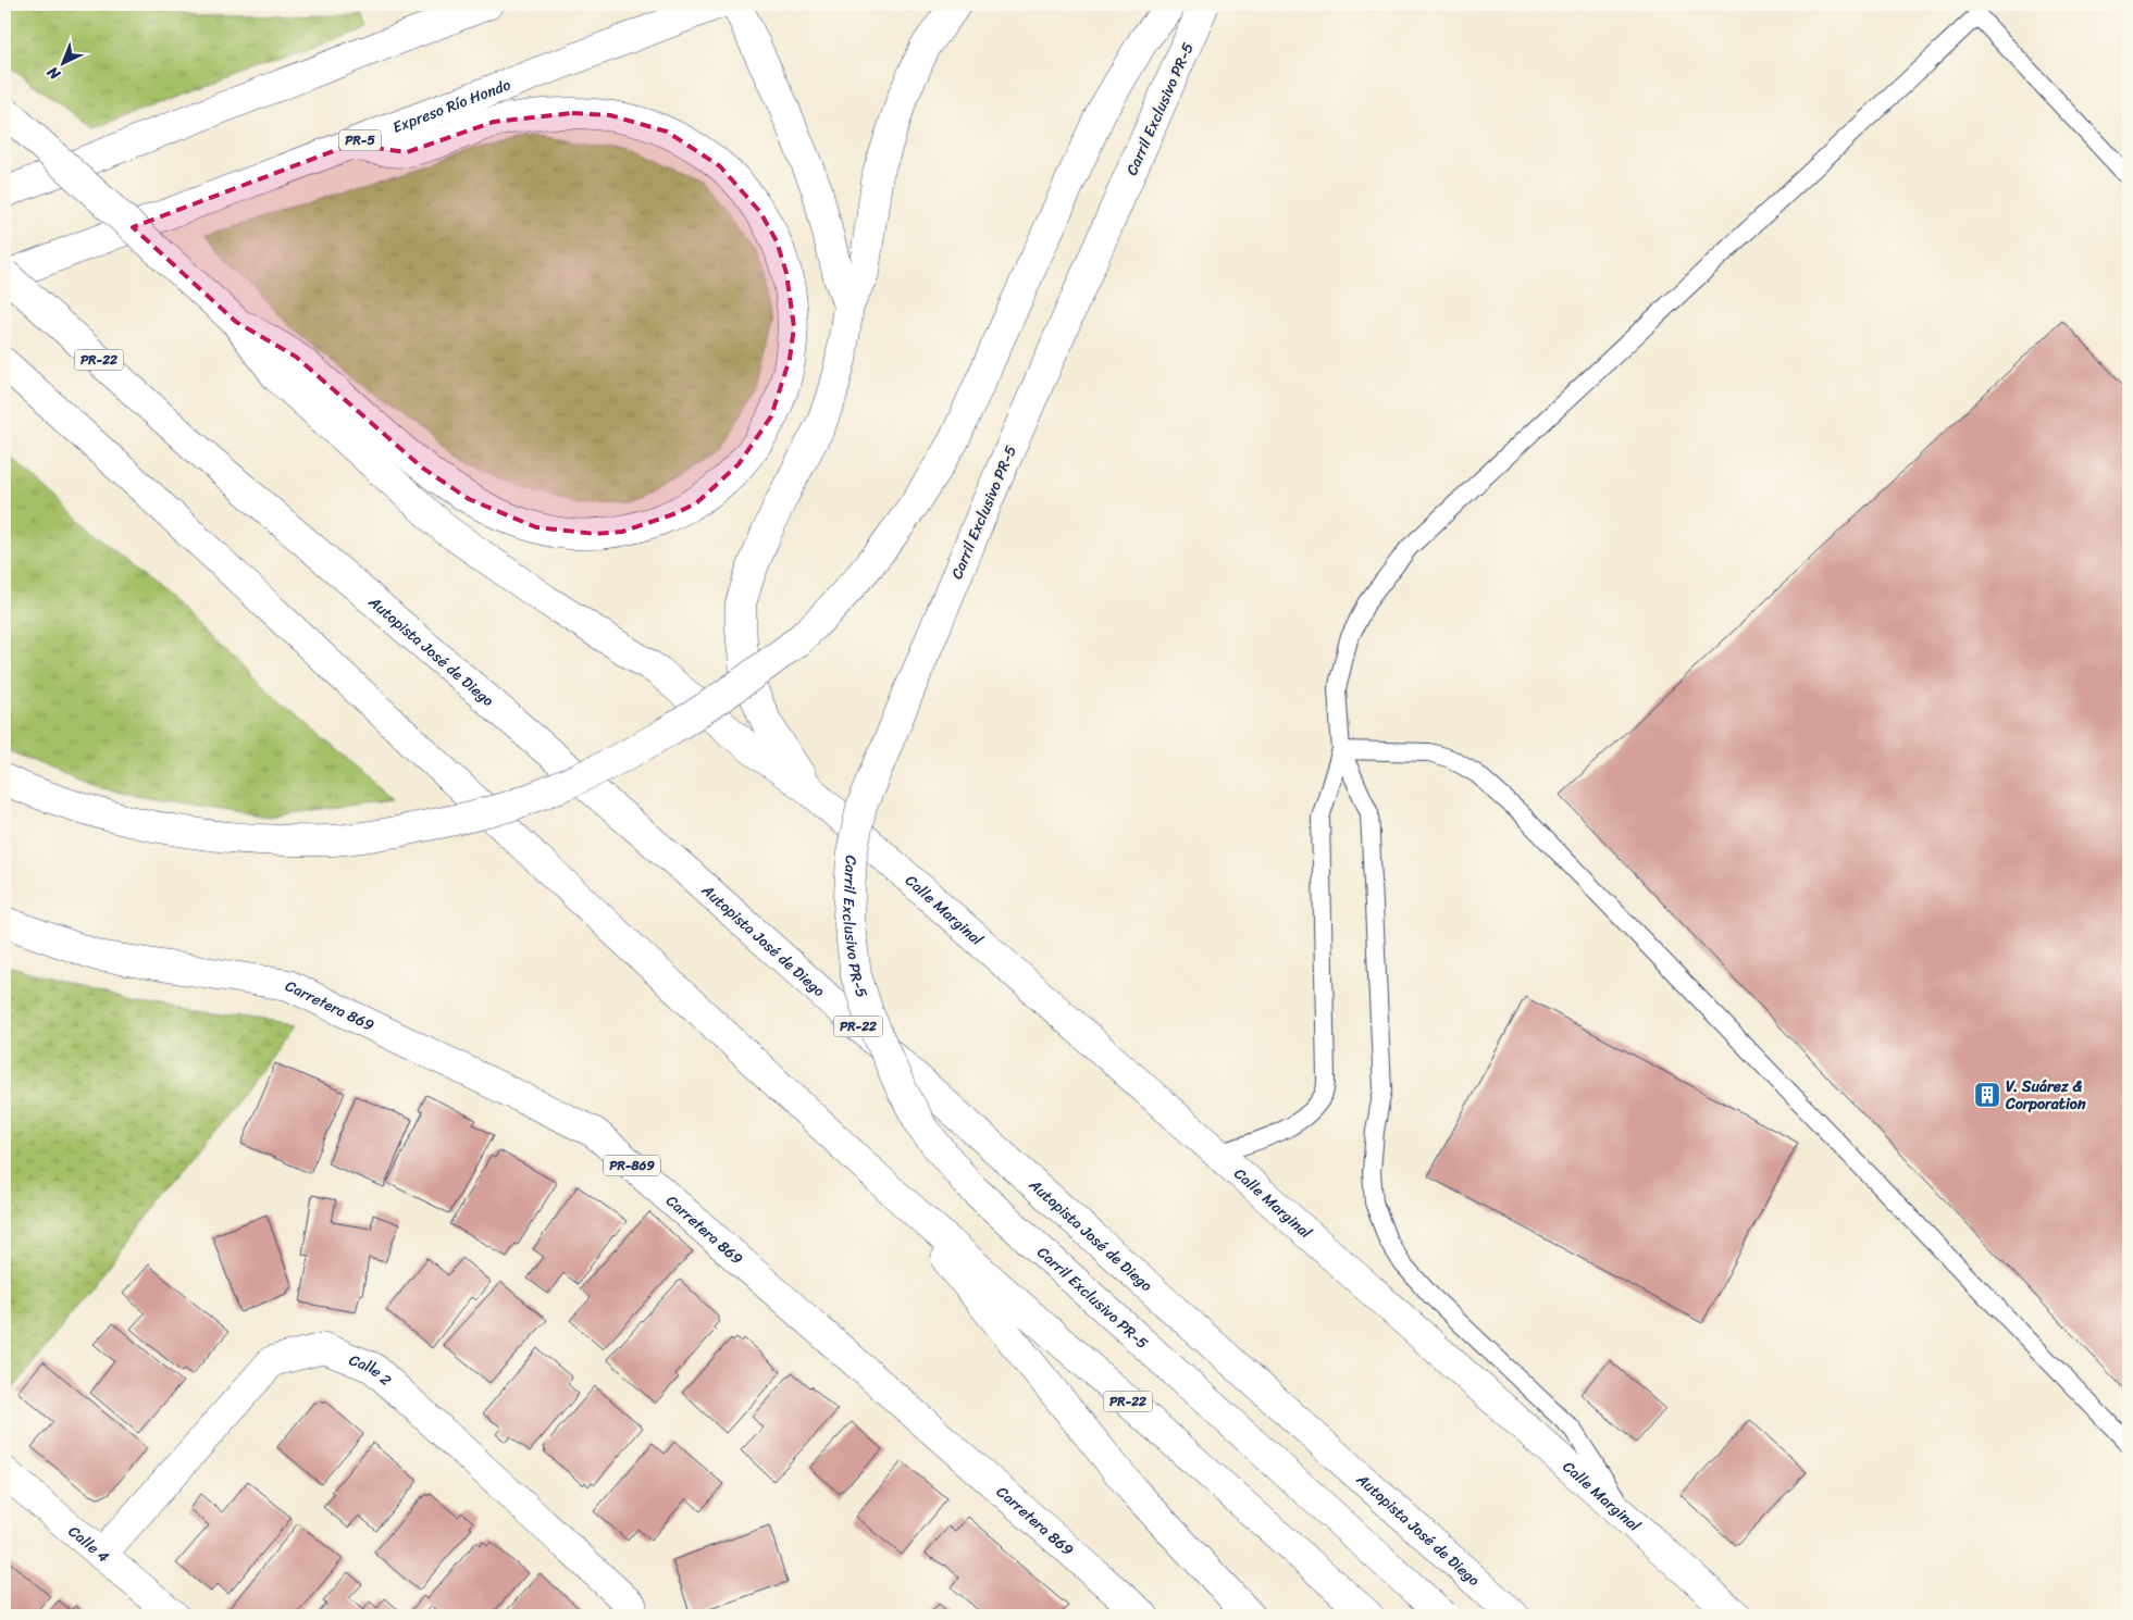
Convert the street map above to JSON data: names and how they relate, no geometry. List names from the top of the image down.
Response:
{
  "streets": {
    "main road": [
      "Expreso Río Hondo",
      "Carril Exclusivo PR-5",
      "PR-5",
      "PR-22",
      "Autopista José de Diego",
      "Calle Marginal",
      "Carretera 869",
      "PR-869",
      "Calle 2",
      "Calle 4"
    ]
  },
  "crossings": [
    ["Expreso Río Hondo", "Autopista José de Diego"],
    ["Calle 2", "Calle 4"]
  ],
  "places": {
    "building": ["V. Suárez & Corporation"]
  },
  "north": "bottom left"
}
